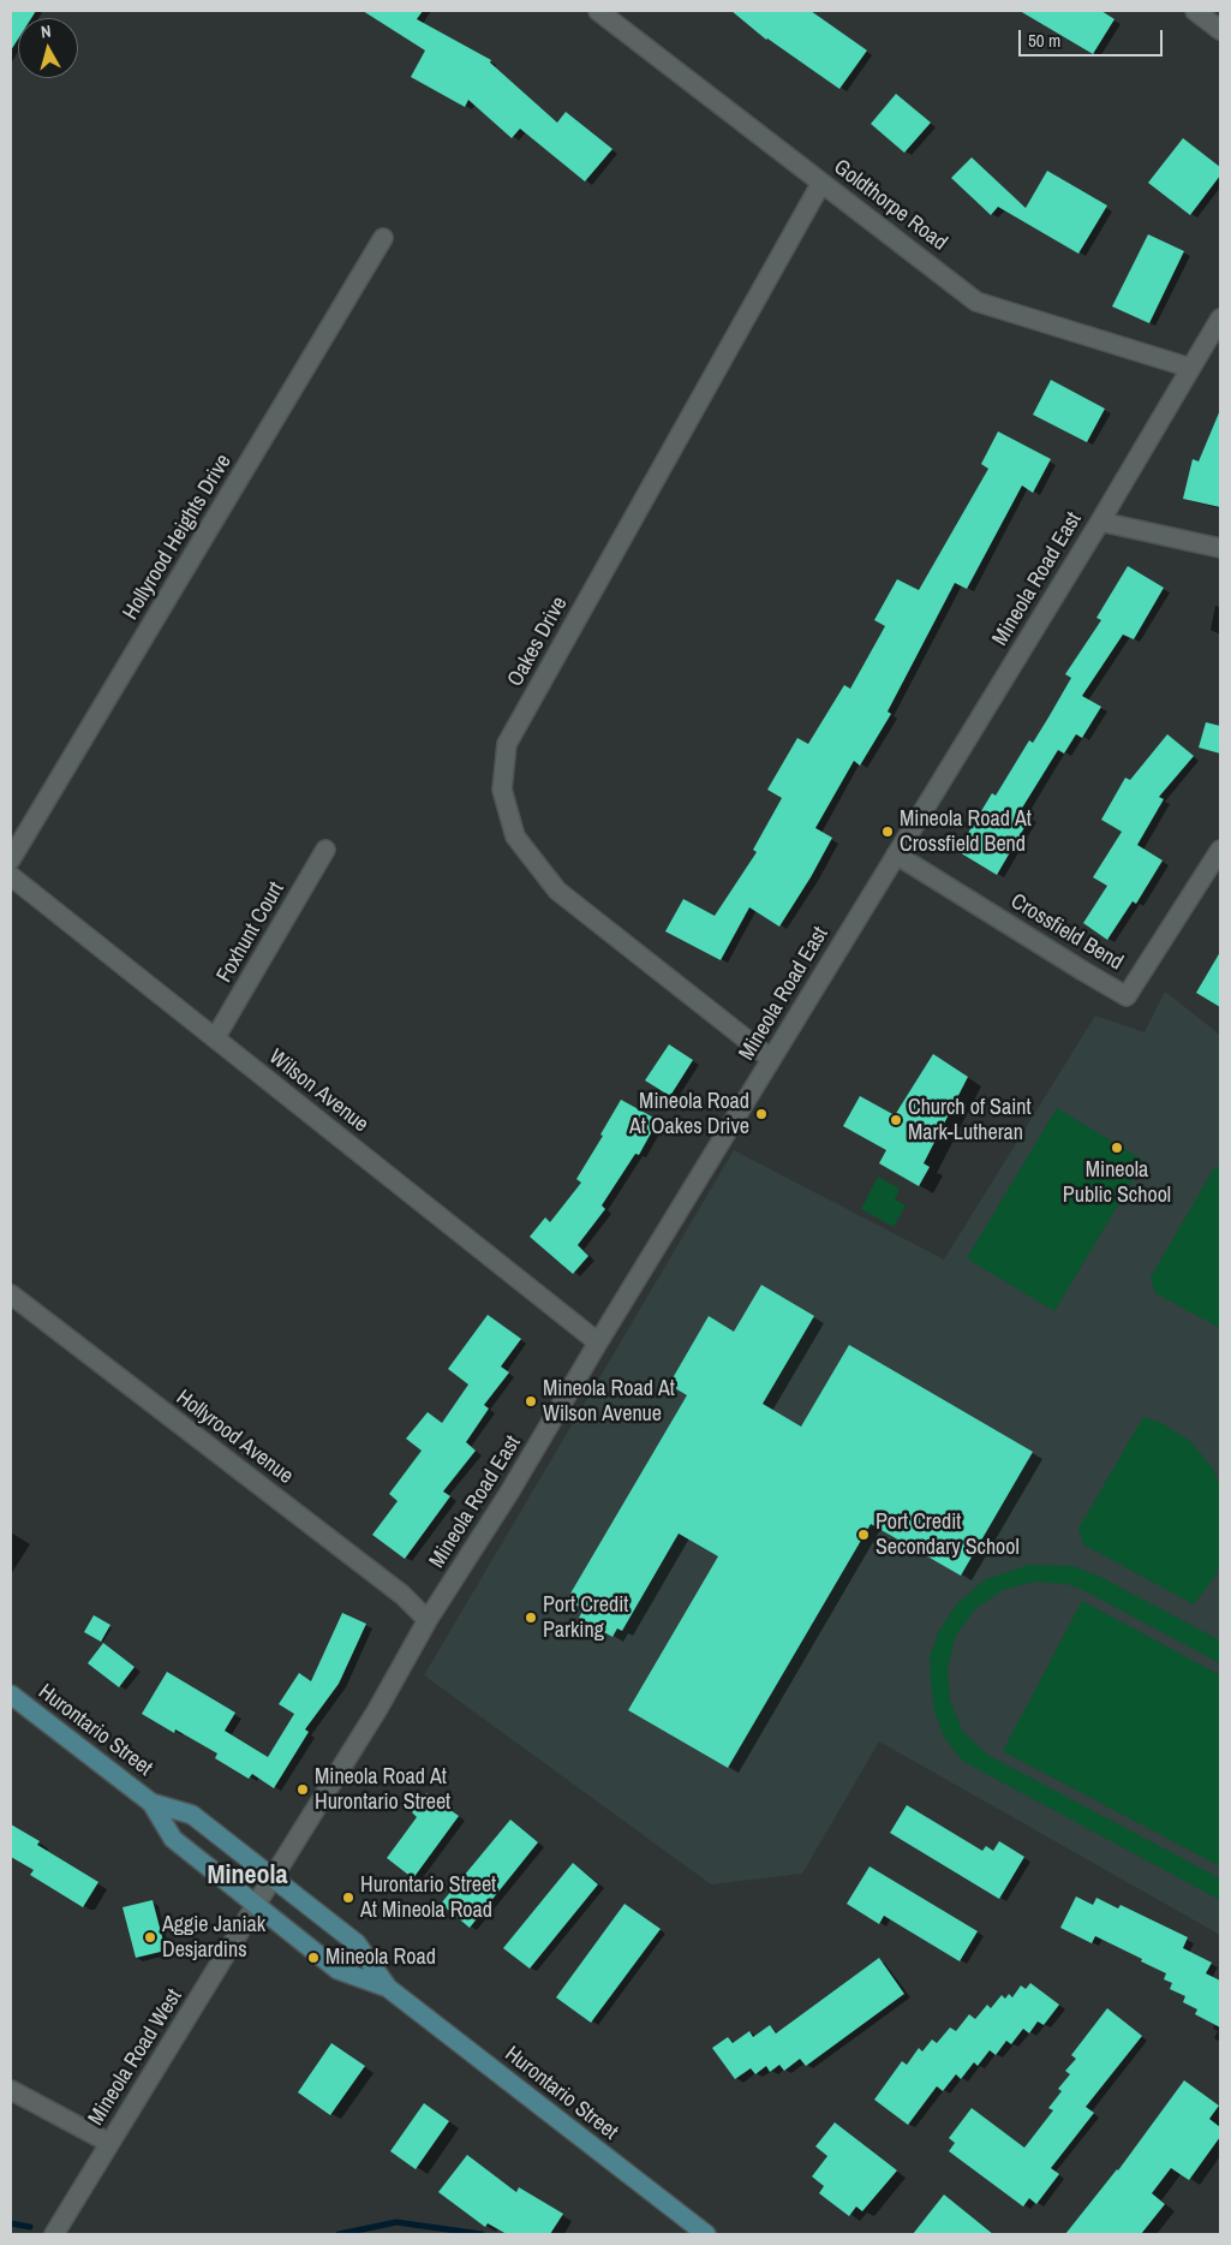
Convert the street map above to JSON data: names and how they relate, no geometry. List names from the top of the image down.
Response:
{
  "streets": {
    "main road": ["Hurontario Street"],
    "street": [
      "Goldthorpe Road",
      "Hollyrood Heights Drive",
      "Mineola Road East",
      "Oakes Drive",
      "Foxhunt Court",
      "Crossfield Bend",
      "Wilson Avenue",
      "Hollyrood Avenue",
      "Mineola Road West"
    ]
  },
  "crossings": [
    ["Goldthorpe Road", "Mineola Road East"],
    ["Goldthorpe Road", "Oakes Drive"],
    ["Mineola Road East", "Oakes Drive"],
    ["Mineola Road East", "Crossfield Bend"],
    ["Mineola Road East", "Wilson Avenue"],
    ["Mineola Road East", "Hollyrood Avenue"],
    ["Mineola Road East", "Hurontario Street"],
    ["Foxhunt Court", "Wilson Avenue"],
    ["Hurontario Street", "Mineola Road West"]
  ],
  "districts": ["Mineola"],
  "places": [
    "Mineola Road At Crossfield Bend",
    "Mineola Road At Oakes Drive",
    "Church of Saint Mark-Lutheran",
    "Mineola Public School",
    "Mineola Road At Wilson Avenue",
    "Port Credit Secondary School",
    "Port Credit Parking",
    "Mineola Road At Hurontario Street",
    "Hurontario Street At Mineola Road",
    "Aggie Janiak Desjardins",
    "Mineola Road"
  ],
  "scale_bar": "50 m",
  "north": "top"
}
